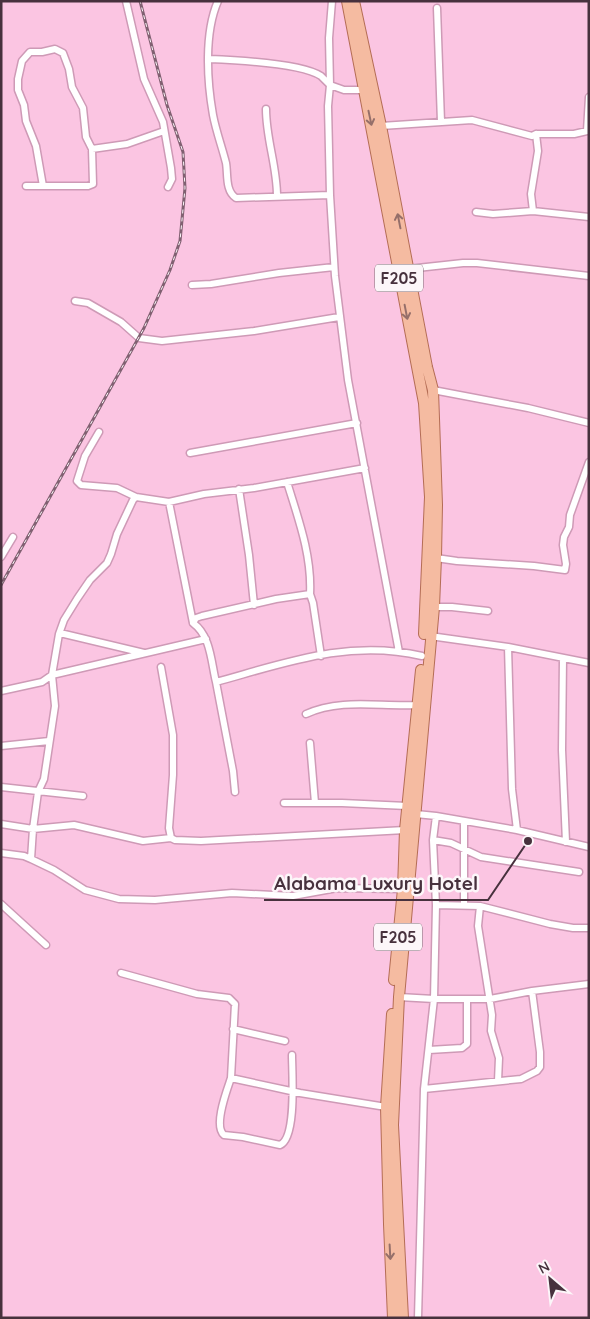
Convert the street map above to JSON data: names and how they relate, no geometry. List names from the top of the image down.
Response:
{
  "streets": {
    "main road": ["F205"]
  },
  "places": ["Alabama Luxury Hotel"],
  "north": "top left"
}
